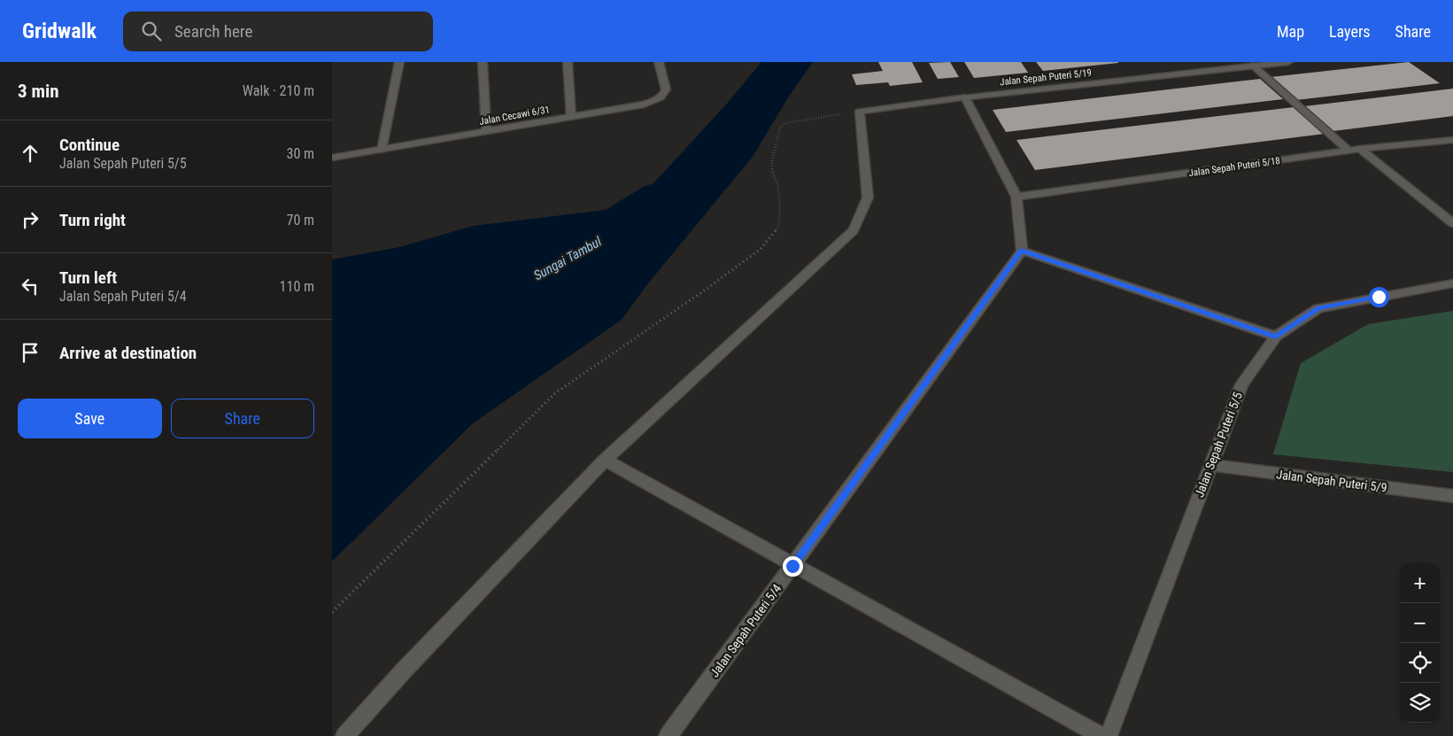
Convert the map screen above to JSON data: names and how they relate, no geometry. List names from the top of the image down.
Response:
{
  "streets": {
    "street": [
      "Jalan Sepah Puteri 5/19",
      "Jalan Cecawi 6/31",
      "Jalan Sepah Puteri 5/18",
      "Jalan Sepah Puteri 5/5",
      "Jalan Sepah Puteri 5/9",
      "Jalan Sepah Puteri 5/4"
    ]
  },
  "crossings": [
    ["Jalan Sepah Puteri 5/5", "Jalan Sepah Puteri 5/9"]
  ],
  "water": ["Sungai Tambul"],
  "page": {
    "header": "Gridwalk",
    "search": "Search here",
    "nav": ["Map", "Layers", "Share"],
    "heading": ["3 min", "Walk · 210 m"],
    "list": [
      ["Continue", "Jalan Sepah Puteri 5/5", "30 m"],
      ["Turn right", "70 m"],
      ["Turn left", "Jalan Sepah Puteri 5/4", "110 m"],
      "Arrive at destination"
    ],
    "buttons": ["Save", "Share"],
    "map_buttons": ["+", "−"]
  }
}
